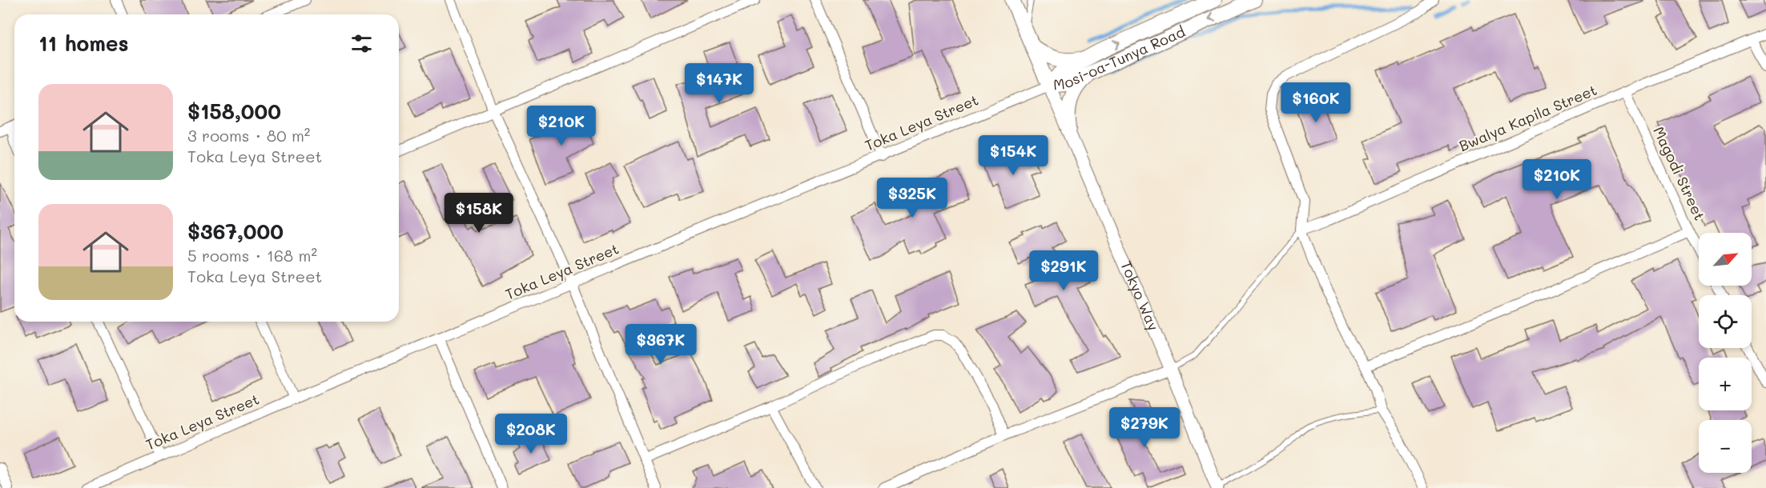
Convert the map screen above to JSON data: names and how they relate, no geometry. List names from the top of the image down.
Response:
{
  "streets": {
    "main road": ["Mosi-oa-Tunya Road", "Tokyo Way"],
    "street": ["Bwalya Kapila Street", "Toka Leya Street", "Magodi Street"]
  },
  "crossings": [
    ["Mosi-oa-Tunya Road", "Toka Leya Street"],
    ["Mosi-oa-Tunya Road", "Tokyo Way"],
    ["Bwalya Kapila Street", "Magodi Street"],
    ["Toka Leya Street", "Tokyo Way"]
  ],
  "north": "top right",
  "page": {
    "heading": "11 homes",
    "price": [
      "$147K",
      "$160K",
      "$210K",
      "$154K",
      "$210K",
      "$325K",
      "$158K",
      "$291K",
      "$367K",
      "$279K",
      "$208K"
    ],
    "list": [
      {
        "name": "$158,000",
        "note": "3 rooms · 80 m² · Toka Leya Street"
      },
      {
        "name": "$367,000",
        "note": "5 rooms · 168 m² · Toka Leya Street"
      }
    ],
    "map_buttons": ["+", "−"]
  }
}
